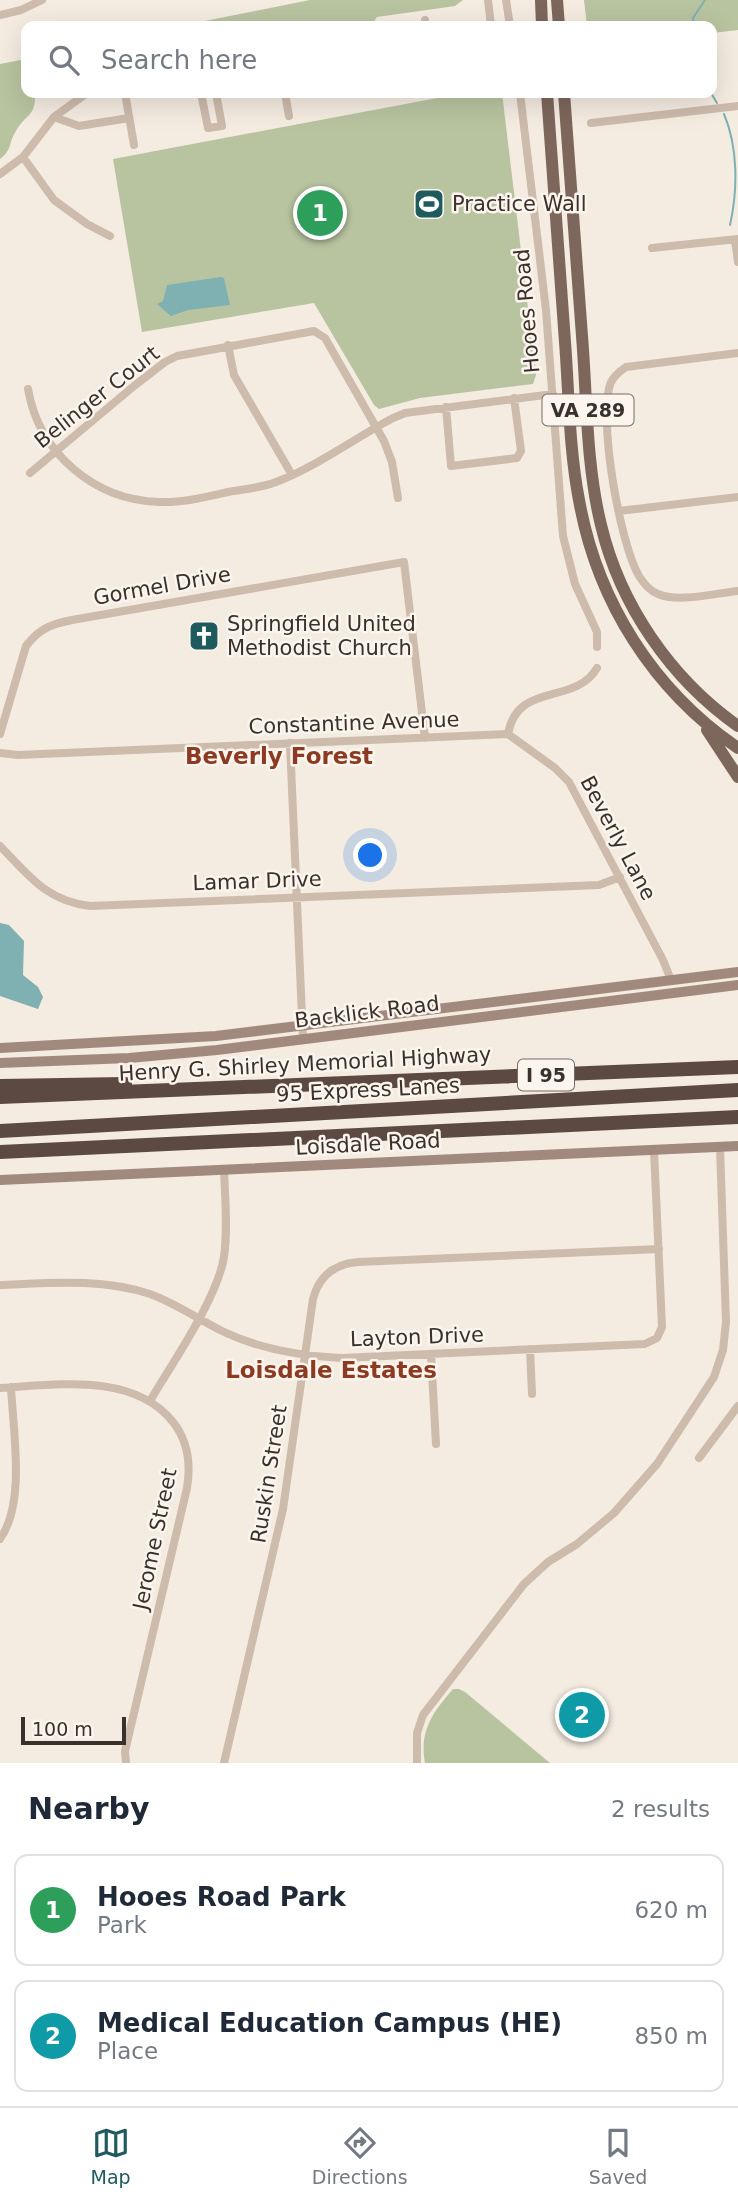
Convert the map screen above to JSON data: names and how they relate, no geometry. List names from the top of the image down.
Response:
{
  "streets": {
    "highway": ["Henry G. Shirley Memorial Highway", "I 95", "95 Express Lanes"],
    "main road": ["VA 289", "Backlick Road", "Loisdale Road"],
    "street": [
      "Hooes Road",
      "Belinger Court",
      "Gormel Drive",
      "Constantine Avenue",
      "Beverly Lane",
      "Lamar Drive",
      "Layton Drive",
      "Ruskin Street",
      "Jerome Street"
    ]
  },
  "crossings": [
    ["Gormel Drive", "Constantine Avenue"],
    ["Constantine Avenue", "Beverly Lane"],
    ["Beverly Lane", "Lamar Drive"],
    ["Beverly Lane", "Backlick Road"],
    ["Loisdale Road", "Layton Drive"],
    ["Layton Drive", "Ruskin Street"]
  ],
  "districts": ["Beverly Forest", "Loisdale Estates"],
  "places": {
    "sports": ["Practice Wall"],
    "church": ["Springfield United Methodist Church"]
  },
  "scale_bar": "100 m",
  "page": {
    "search": "Search here",
    "pins": ["1", "2"],
    "scale": "100 m",
    "heading": ["Nearby", "2 results"],
    "list": [
      {
        "mark": "1",
        "name": "Hooes Road Park",
        "note": "Park",
        "value": "620 m"
      },
      {
        "mark": "2",
        "name": "Medical Education Campus (HE)",
        "note": "Place",
        "value": "850 m"
      }
    ],
    "nav": ["Map", "Directions", "Saved"]
  }
}
